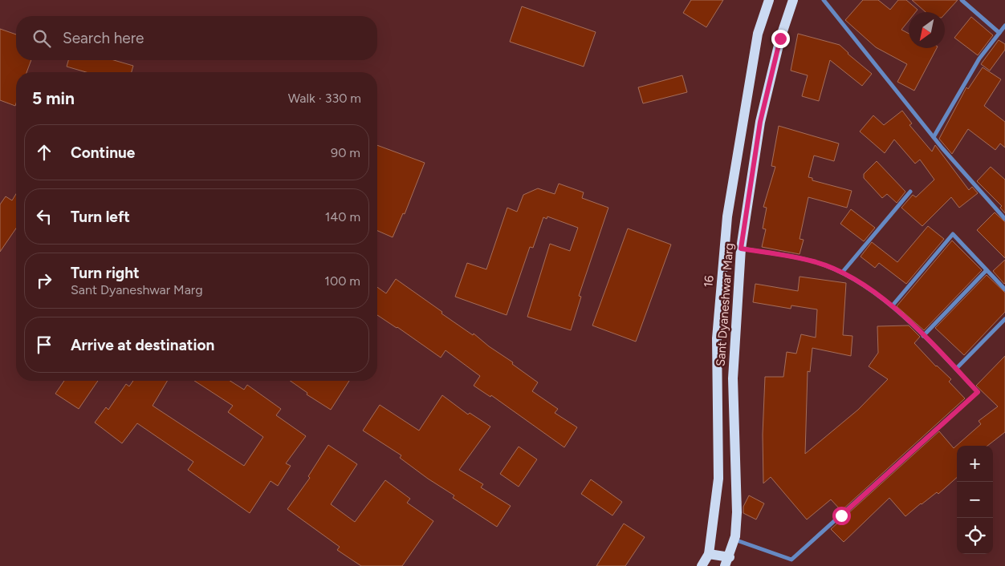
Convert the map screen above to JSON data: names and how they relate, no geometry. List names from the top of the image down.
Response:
{
  "streets": {
    "main road": ["16", "Sant Dyaneshwar Marg"]
  },
  "north": "bottom left",
  "page": {
    "search": "Search here",
    "heading": ["5 min", "Walk · 330 m"],
    "list": [
      ["Continue", "90 m"],
      ["Turn left", "140 m"],
      ["Turn right", "Sant Dyaneshwar Marg", "100 m"],
      "Arrive at destination"
    ],
    "map_buttons": ["+", "−"]
  }
}
